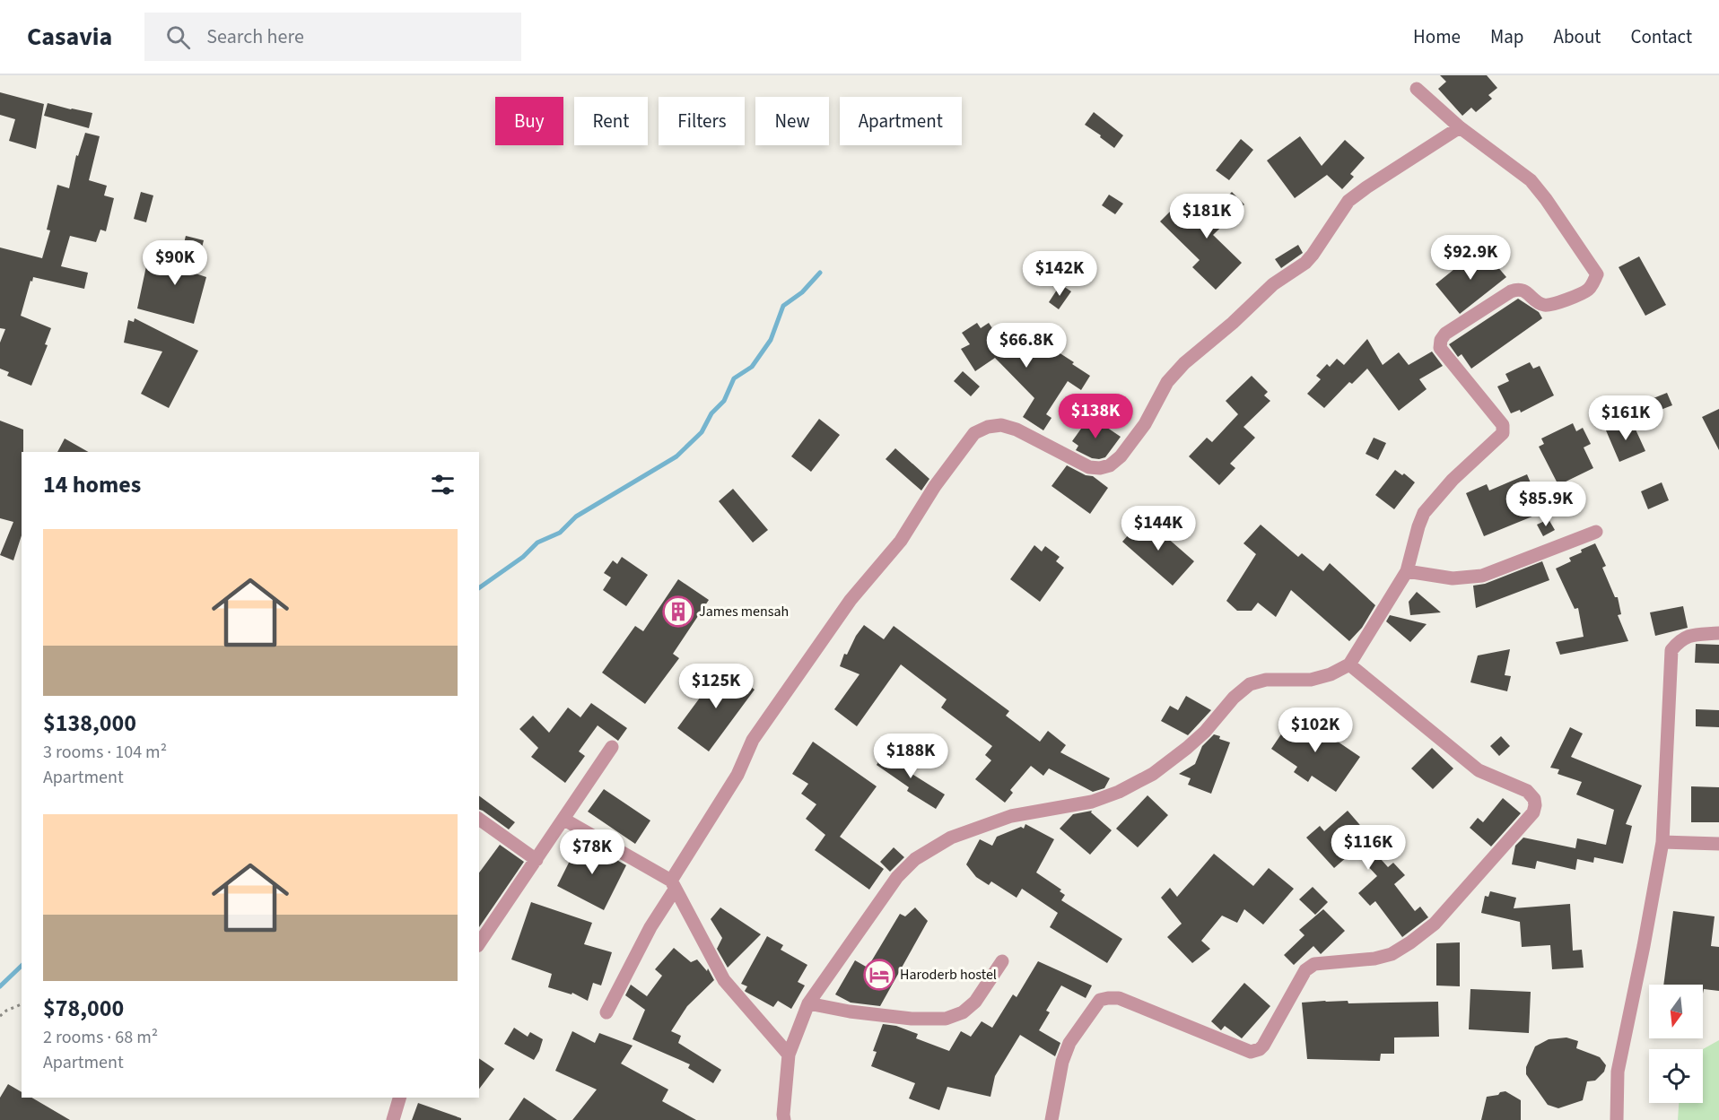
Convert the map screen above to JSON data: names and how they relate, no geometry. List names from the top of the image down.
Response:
{
  "places": {
    "building": ["James mensah"],
    "hotel": ["Haroderb hostel"]
  },
  "north": "bottom",
  "page": {
    "header": "Casavia",
    "search": "Search here",
    "nav": [
      "Home",
      "Map",
      "About",
      "Contact"
    ],
    "chip": [
      "Buy",
      "Rent",
      "Filters",
      "New",
      "Apartment"
    ],
    "price": [
      "$181K",
      "$92.9K",
      "$90K",
      "$142K",
      "$66.8K",
      "$138K",
      "$161K",
      "$85.9K",
      "$144K",
      "$125K",
      "$102K",
      "$188K",
      "$116K",
      "$78K"
    ],
    "heading": "14 homes",
    "list": [
      {
        "name": "$138,000",
        "note": "3 rooms · 104 m² · Apartment"
      },
      {
        "name": "$78,000",
        "note": "2 rooms · 68 m² · Apartment"
      }
    ]
  }
}
